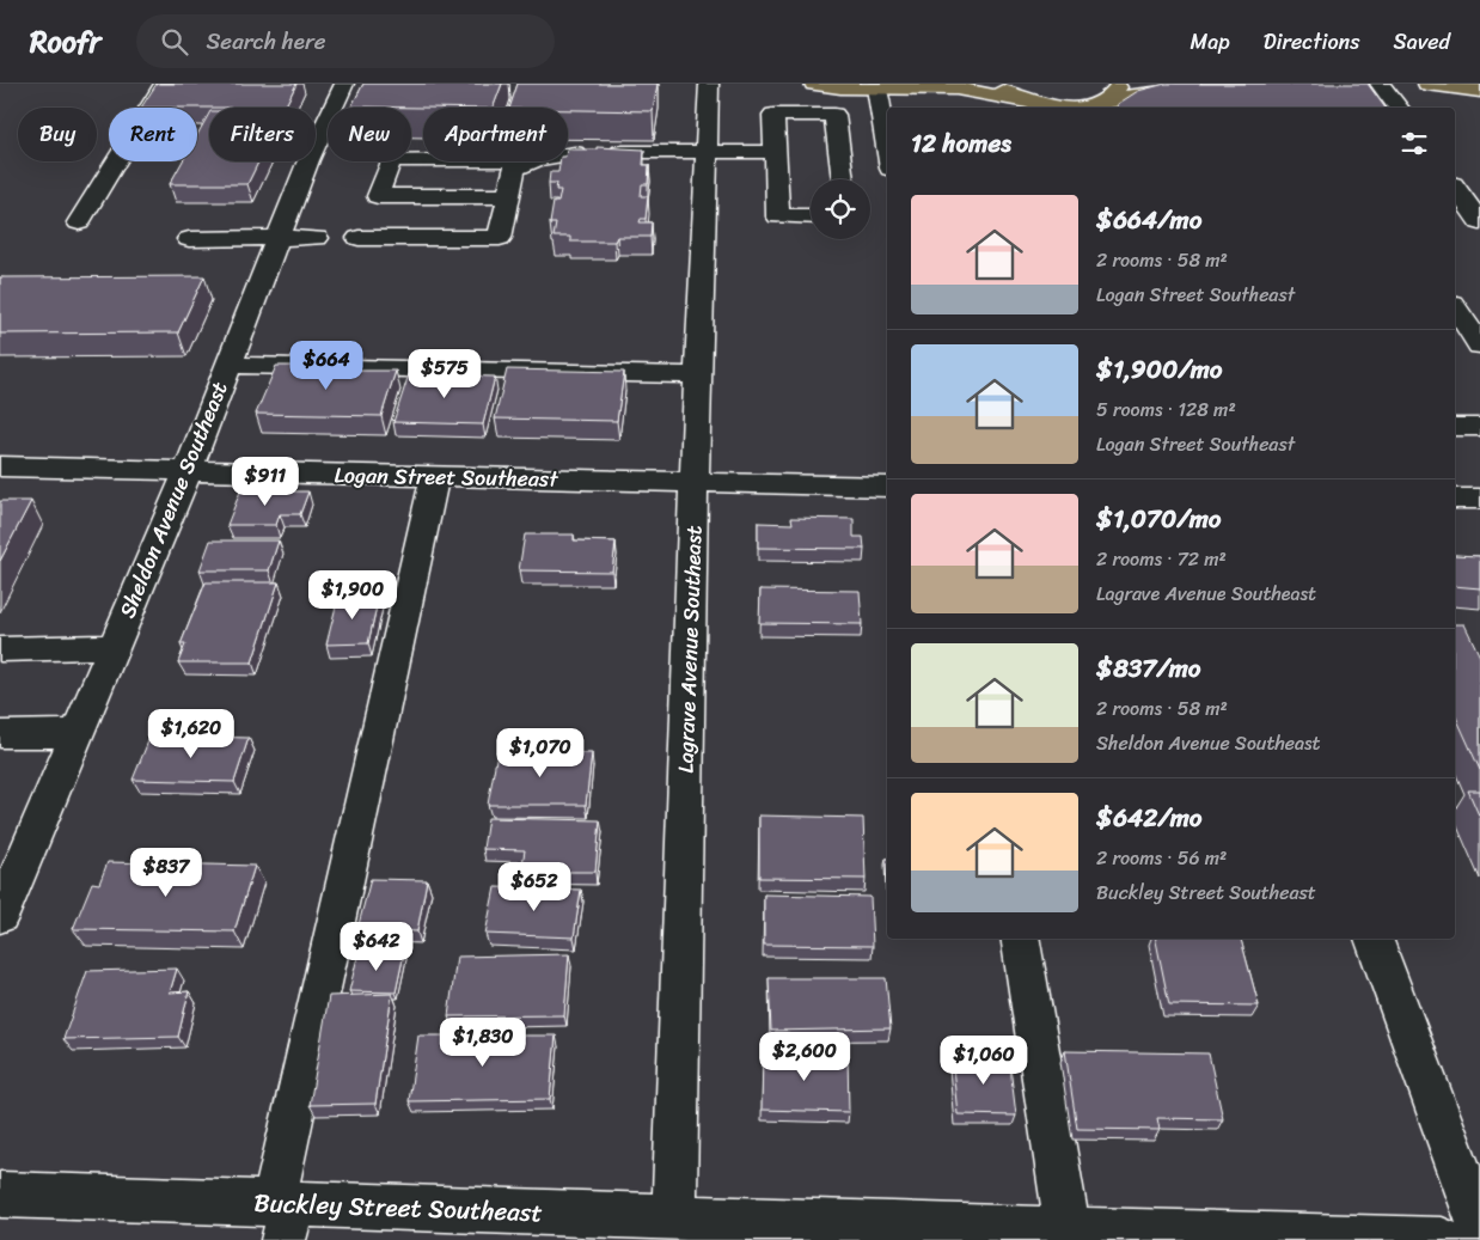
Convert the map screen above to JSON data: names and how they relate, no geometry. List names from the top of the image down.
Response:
{
  "streets": {
    "street": [
      "Logan Street Southeast",
      "Sheldon Avenue Southeast",
      "Lagrave Avenue Southeast",
      "Buckley Street Southeast"
    ]
  },
  "crossings": [
    ["Logan Street Southeast", "Sheldon Avenue Southeast"],
    ["Logan Street Southeast", "Lagrave Avenue Southeast"],
    ["Lagrave Avenue Southeast", "Buckley Street Southeast"]
  ],
  "page": {
    "header": "Roofr",
    "search": "Search here",
    "nav": ["Map", "Directions", "Saved"],
    "chip": [
      "Buy",
      "Rent",
      "Filters",
      "New",
      "Apartment"
    ],
    "heading": "12 homes",
    "list": [
      {
        "name": "$664/mo",
        "note": "2 rooms · 58 m² · Logan Street Southeast"
      },
      {
        "name": "$1,900/mo",
        "note": "5 rooms · 128 m² · Logan Street Southeast"
      },
      {
        "name": "$1,070/mo",
        "note": "2 rooms · 72 m² · Lagrave Avenue Southeast"
      },
      {
        "name": "$837/mo",
        "note": "2 rooms · 58 m² · Sheldon Avenue Southeast"
      },
      {
        "name": "$642/mo",
        "note": "2 rooms · 56 m² · Buckley Street Southeast"
      }
    ],
    "price": [
      "$664",
      "$575",
      "$911",
      "$1,900",
      "$1,620",
      "$1,070",
      "$837",
      "$652",
      "$642",
      "$1,830",
      "$2,600",
      "$1,060"
    ]
  }
}
